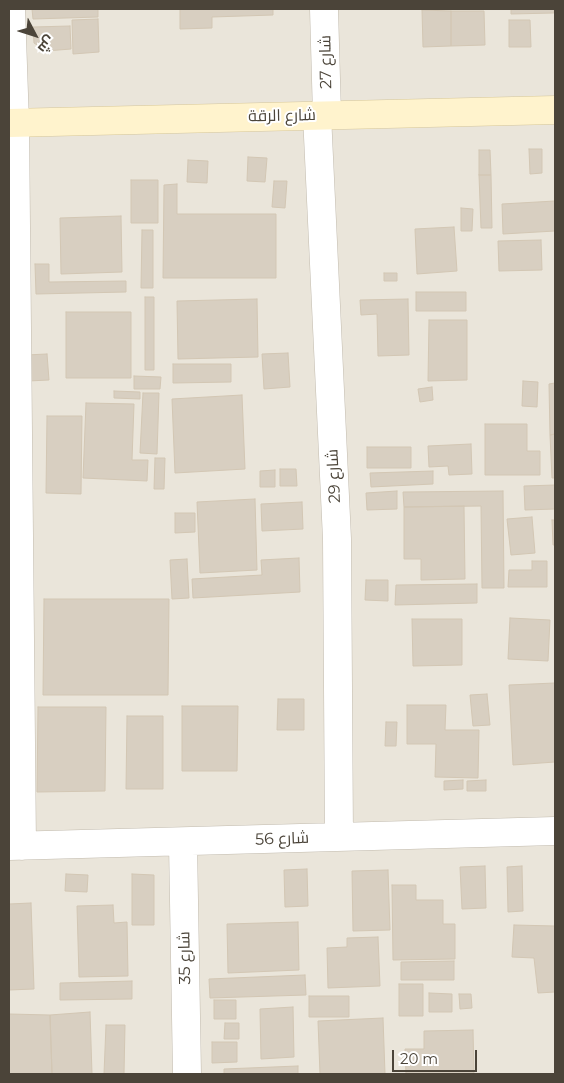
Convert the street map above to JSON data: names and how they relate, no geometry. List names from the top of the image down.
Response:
{
  "streets": {
    "street": [
      "شارع 27",
      "شارع الرقة",
      "شارع 29",
      "شارع 56",
      "شارع 35"
    ]
  },
  "crossings": [
    ["شارع 27", "شارع الرقة"],
    ["شارع 27", "شارع 29"],
    ["شارع الرقة", "شارع 29"],
    ["شارع 29", "شارع 56"],
    ["شارع 56", "شارع 35"]
  ],
  "scale_bar": "20 m",
  "north": "bottom right"
}
